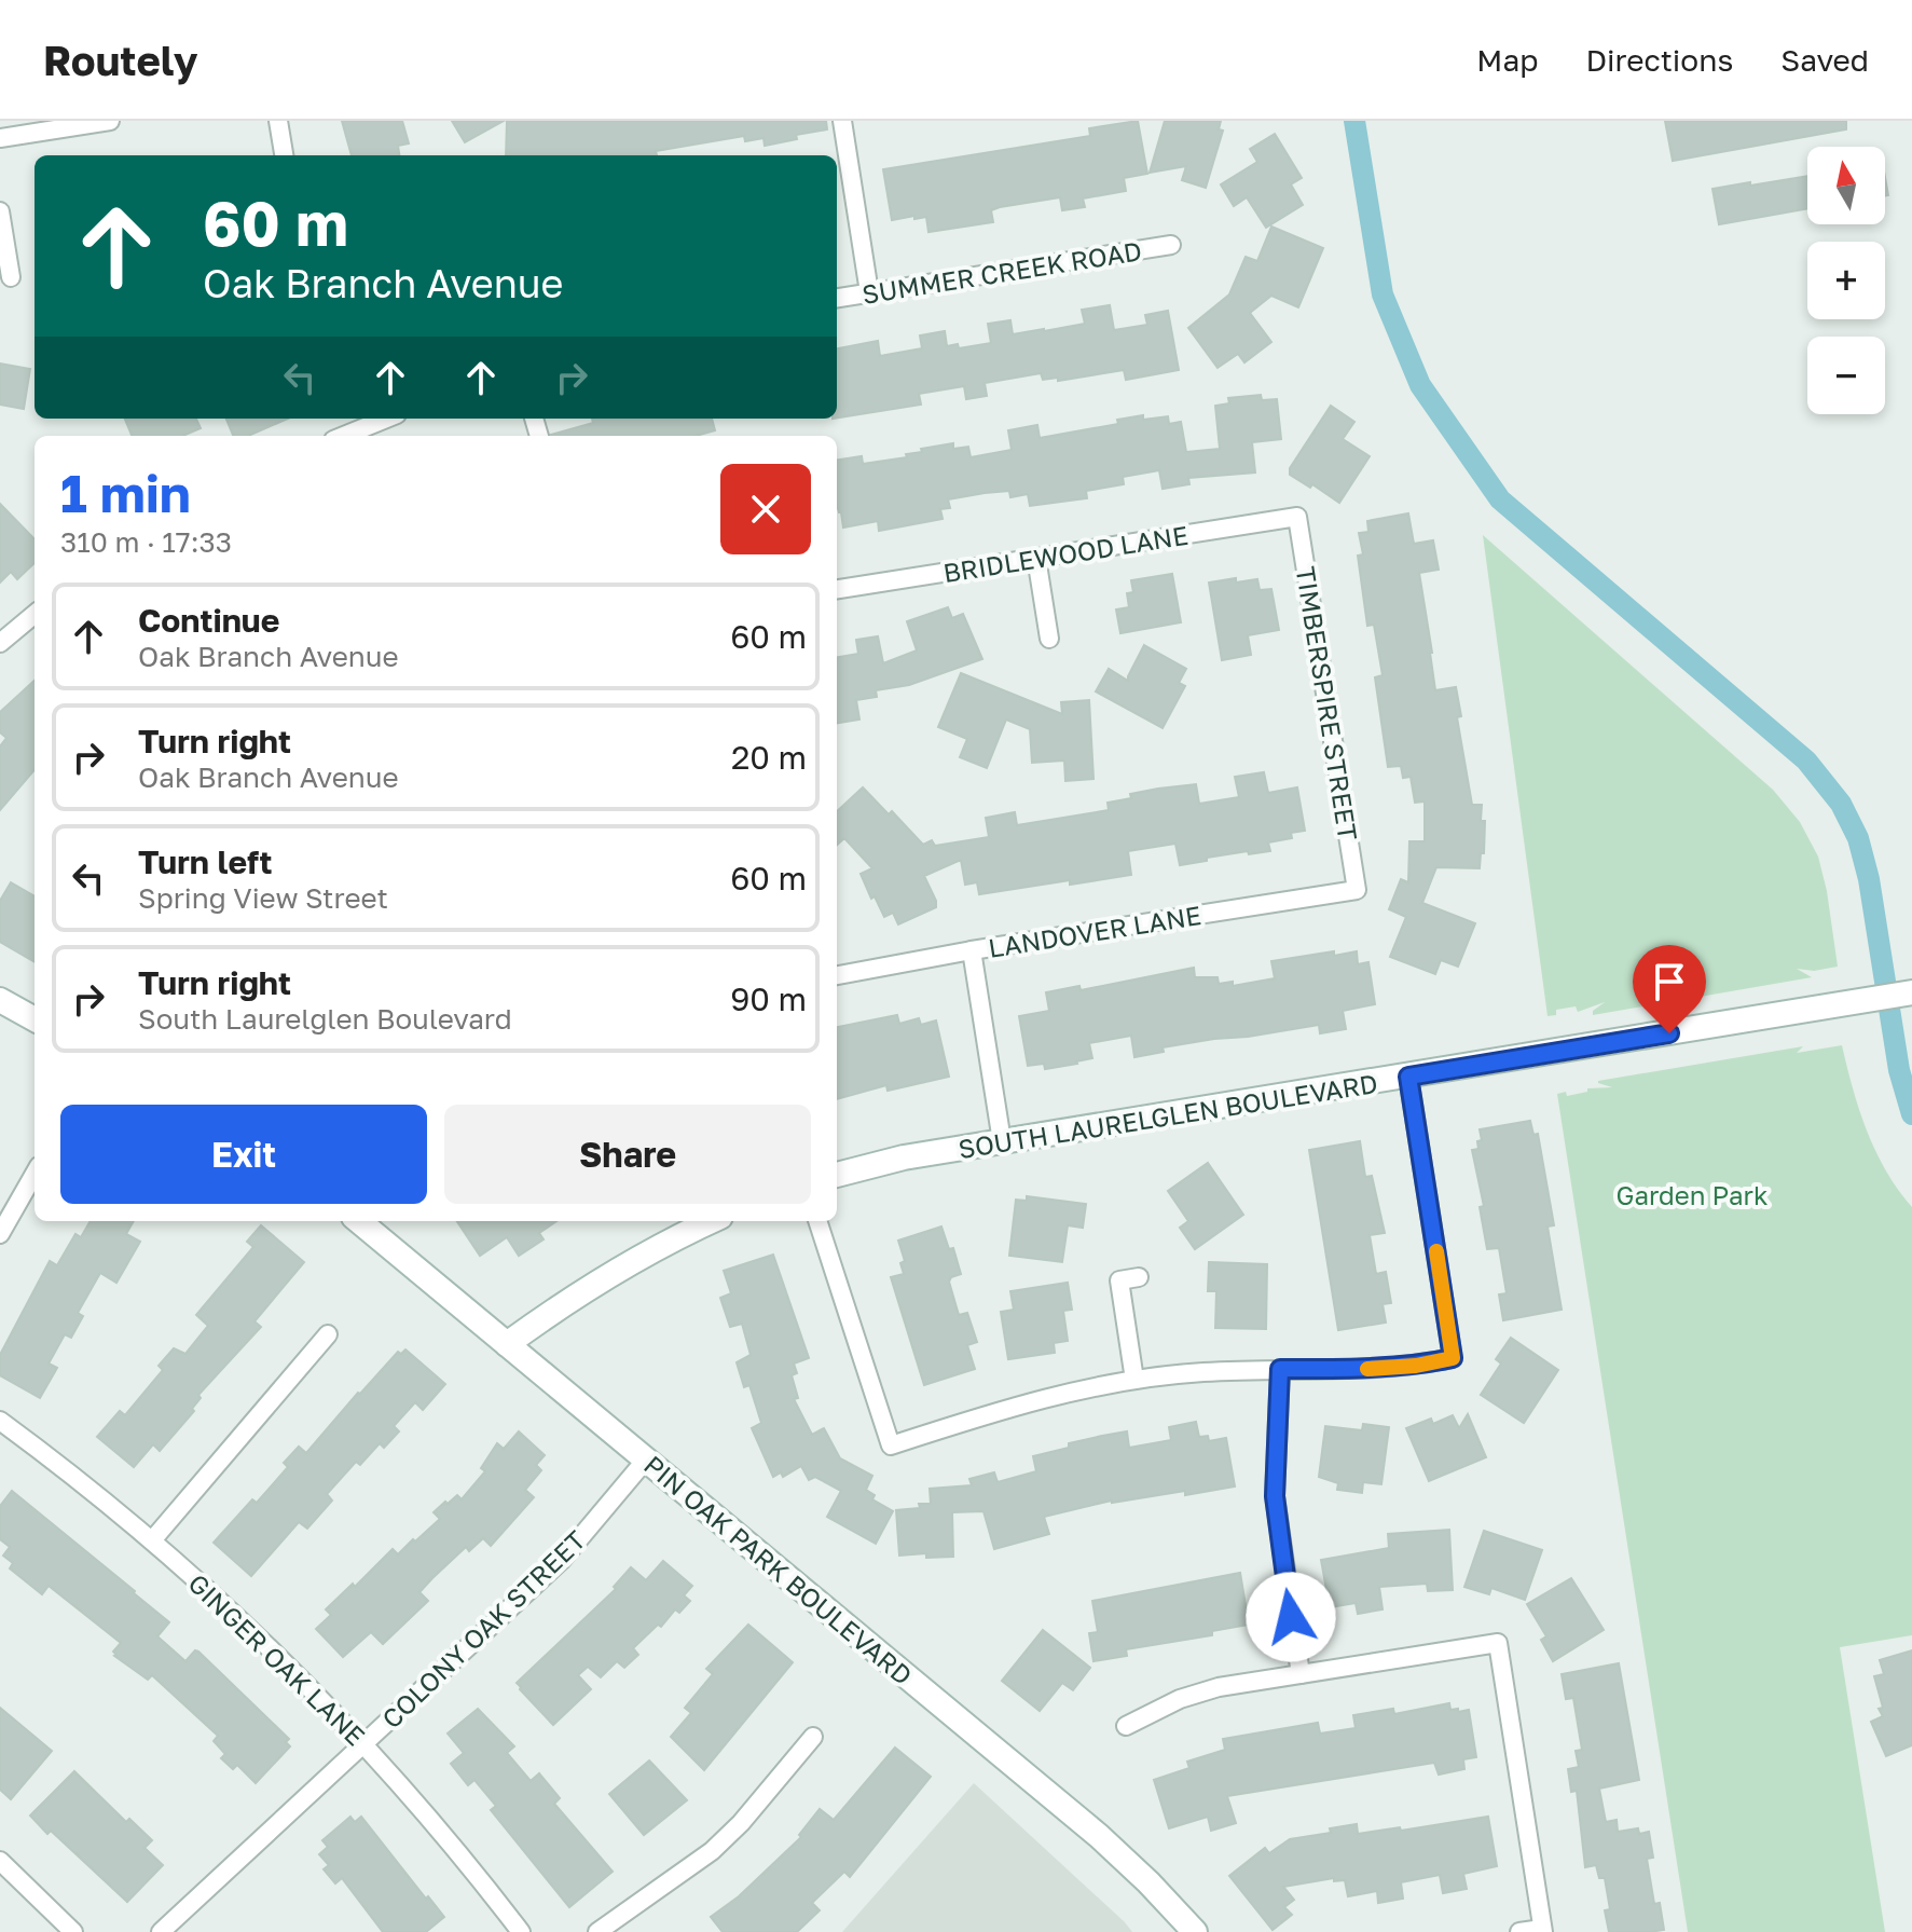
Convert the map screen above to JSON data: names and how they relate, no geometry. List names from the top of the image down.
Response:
{
  "streets": {
    "street": [
      "SUMMER CREEK ROAD",
      "BRIDLEWOOD LANE",
      "TIMBERSPIRE STREET",
      "LANDOVER LANE",
      "SOUTH LAURELGLEN BOULEVARD",
      "PIN OAK PARK BOULEVARD",
      "COLONY OAK STREET",
      "GINGER OAK LANE"
    ]
  },
  "crossings": [
    ["BRIDLEWOOD LANE", "TIMBERSPIRE STREET"],
    ["TIMBERSPIRE STREET", "LANDOVER LANE"],
    ["PIN OAK PARK BOULEVARD", "COLONY OAK STREET"],
    ["COLONY OAK STREET", "GINGER OAK LANE"]
  ],
  "parks": ["Garden Park"],
  "north": "top",
  "page": {
    "header": "Routely",
    "nav": ["Map", "Directions", "Saved"],
    "map_buttons": ["+", "−"],
    "turn": ["60 m", "Oak Branch Avenue"],
    "heading": ["1 min", "310 m · 17:33"],
    "list": [
      {
        "name": "Continue",
        "note": "Oak Branch Avenue",
        "value": "60 m"
      },
      {
        "name": "Turn right",
        "note": "Oak Branch Avenue",
        "value": "20 m"
      },
      {
        "name": "Turn left",
        "note": "Spring View Street",
        "value": "60 m"
      },
      {
        "name": "Turn right",
        "note": "South Laurelglen Boulevard",
        "value": "90 m"
      }
    ],
    "buttons": ["Exit", "Share"]
  }
}
